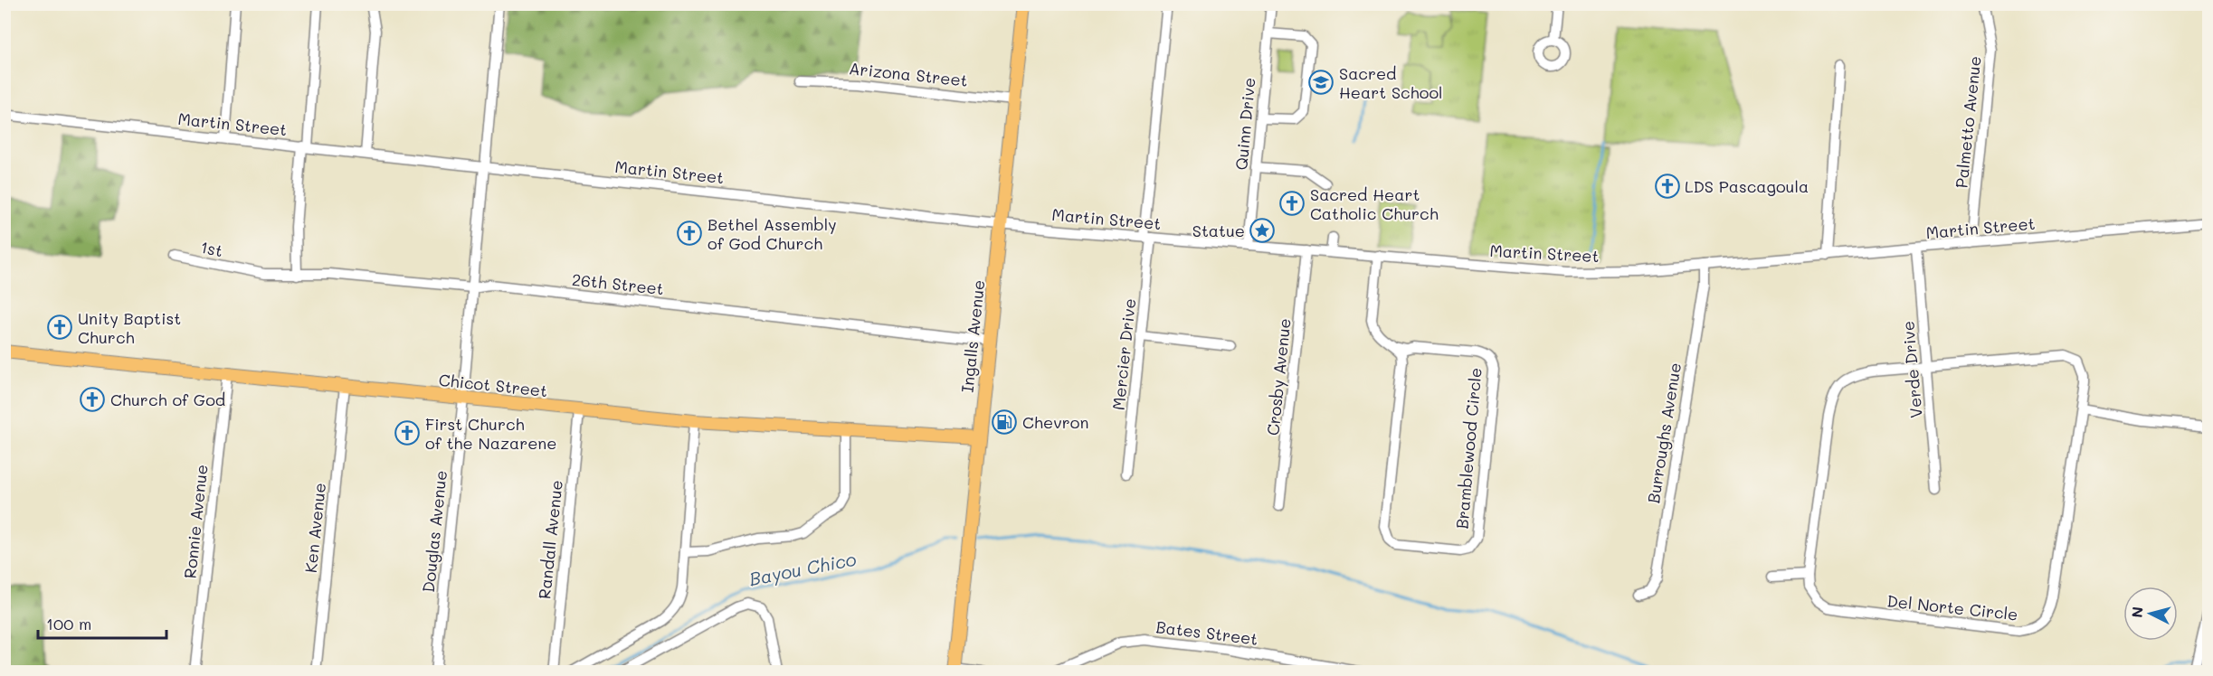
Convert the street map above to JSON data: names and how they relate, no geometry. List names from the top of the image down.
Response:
{
  "streets": {
    "main road": ["Ingalls Avenue", "Chicot Street"],
    "street": [
      "Arizona Street",
      "Palmetto Avenue",
      "Martin Street",
      "Quinn Drive",
      "1st",
      "26th Street",
      "Mercier Drive",
      "Verde Drive",
      "Crosby Avenue",
      "Burroughs Avenue",
      "Bramblewood Circle",
      "Ronnie Avenue",
      "Ken Avenue",
      "Douglas Avenue",
      "Randall Avenue",
      "Del Norte Circle",
      "Bates Street"
    ]
  },
  "crossings": [
    ["Arizona Street", "Ingalls Avenue"],
    ["Palmetto Avenue", "Martin Street"],
    ["Martin Street", "Quinn Drive"],
    ["Martin Street", "Ingalls Avenue"],
    ["Martin Street", "Mercier Drive"],
    ["Martin Street", "Verde Drive"],
    ["Martin Street", "Crosby Avenue"],
    ["Martin Street", "Burroughs Avenue"],
    ["Martin Street", "Douglas Avenue"],
    ["1st", "26th Street"],
    ["26th Street", "Ingalls Avenue"],
    ["26th Street", "Douglas Avenue"],
    ["Ingalls Avenue", "Chicot Street"],
    ["Verde Drive", "Del Norte Circle"],
    ["Chicot Street", "Ronnie Avenue"],
    ["Chicot Street", "Ken Avenue"],
    ["Chicot Street", "Douglas Avenue"],
    ["Chicot Street", "Randall Avenue"]
  ],
  "water": ["Bayou Chico"],
  "places": {
    "school or university": ["Sacred Heart School"],
    "church": [
      "LDS Pascagoula",
      "Sacred Heart Catholic Church",
      "Bethel Assembly of God Church",
      "Unity Baptist Church",
      "Church of God",
      "First Church of the Nazarene"
    ],
    "place": ["Statue"],
    "fuel station": ["Chevron"]
  },
  "scale_bar": "100 m",
  "north": "left"
}
